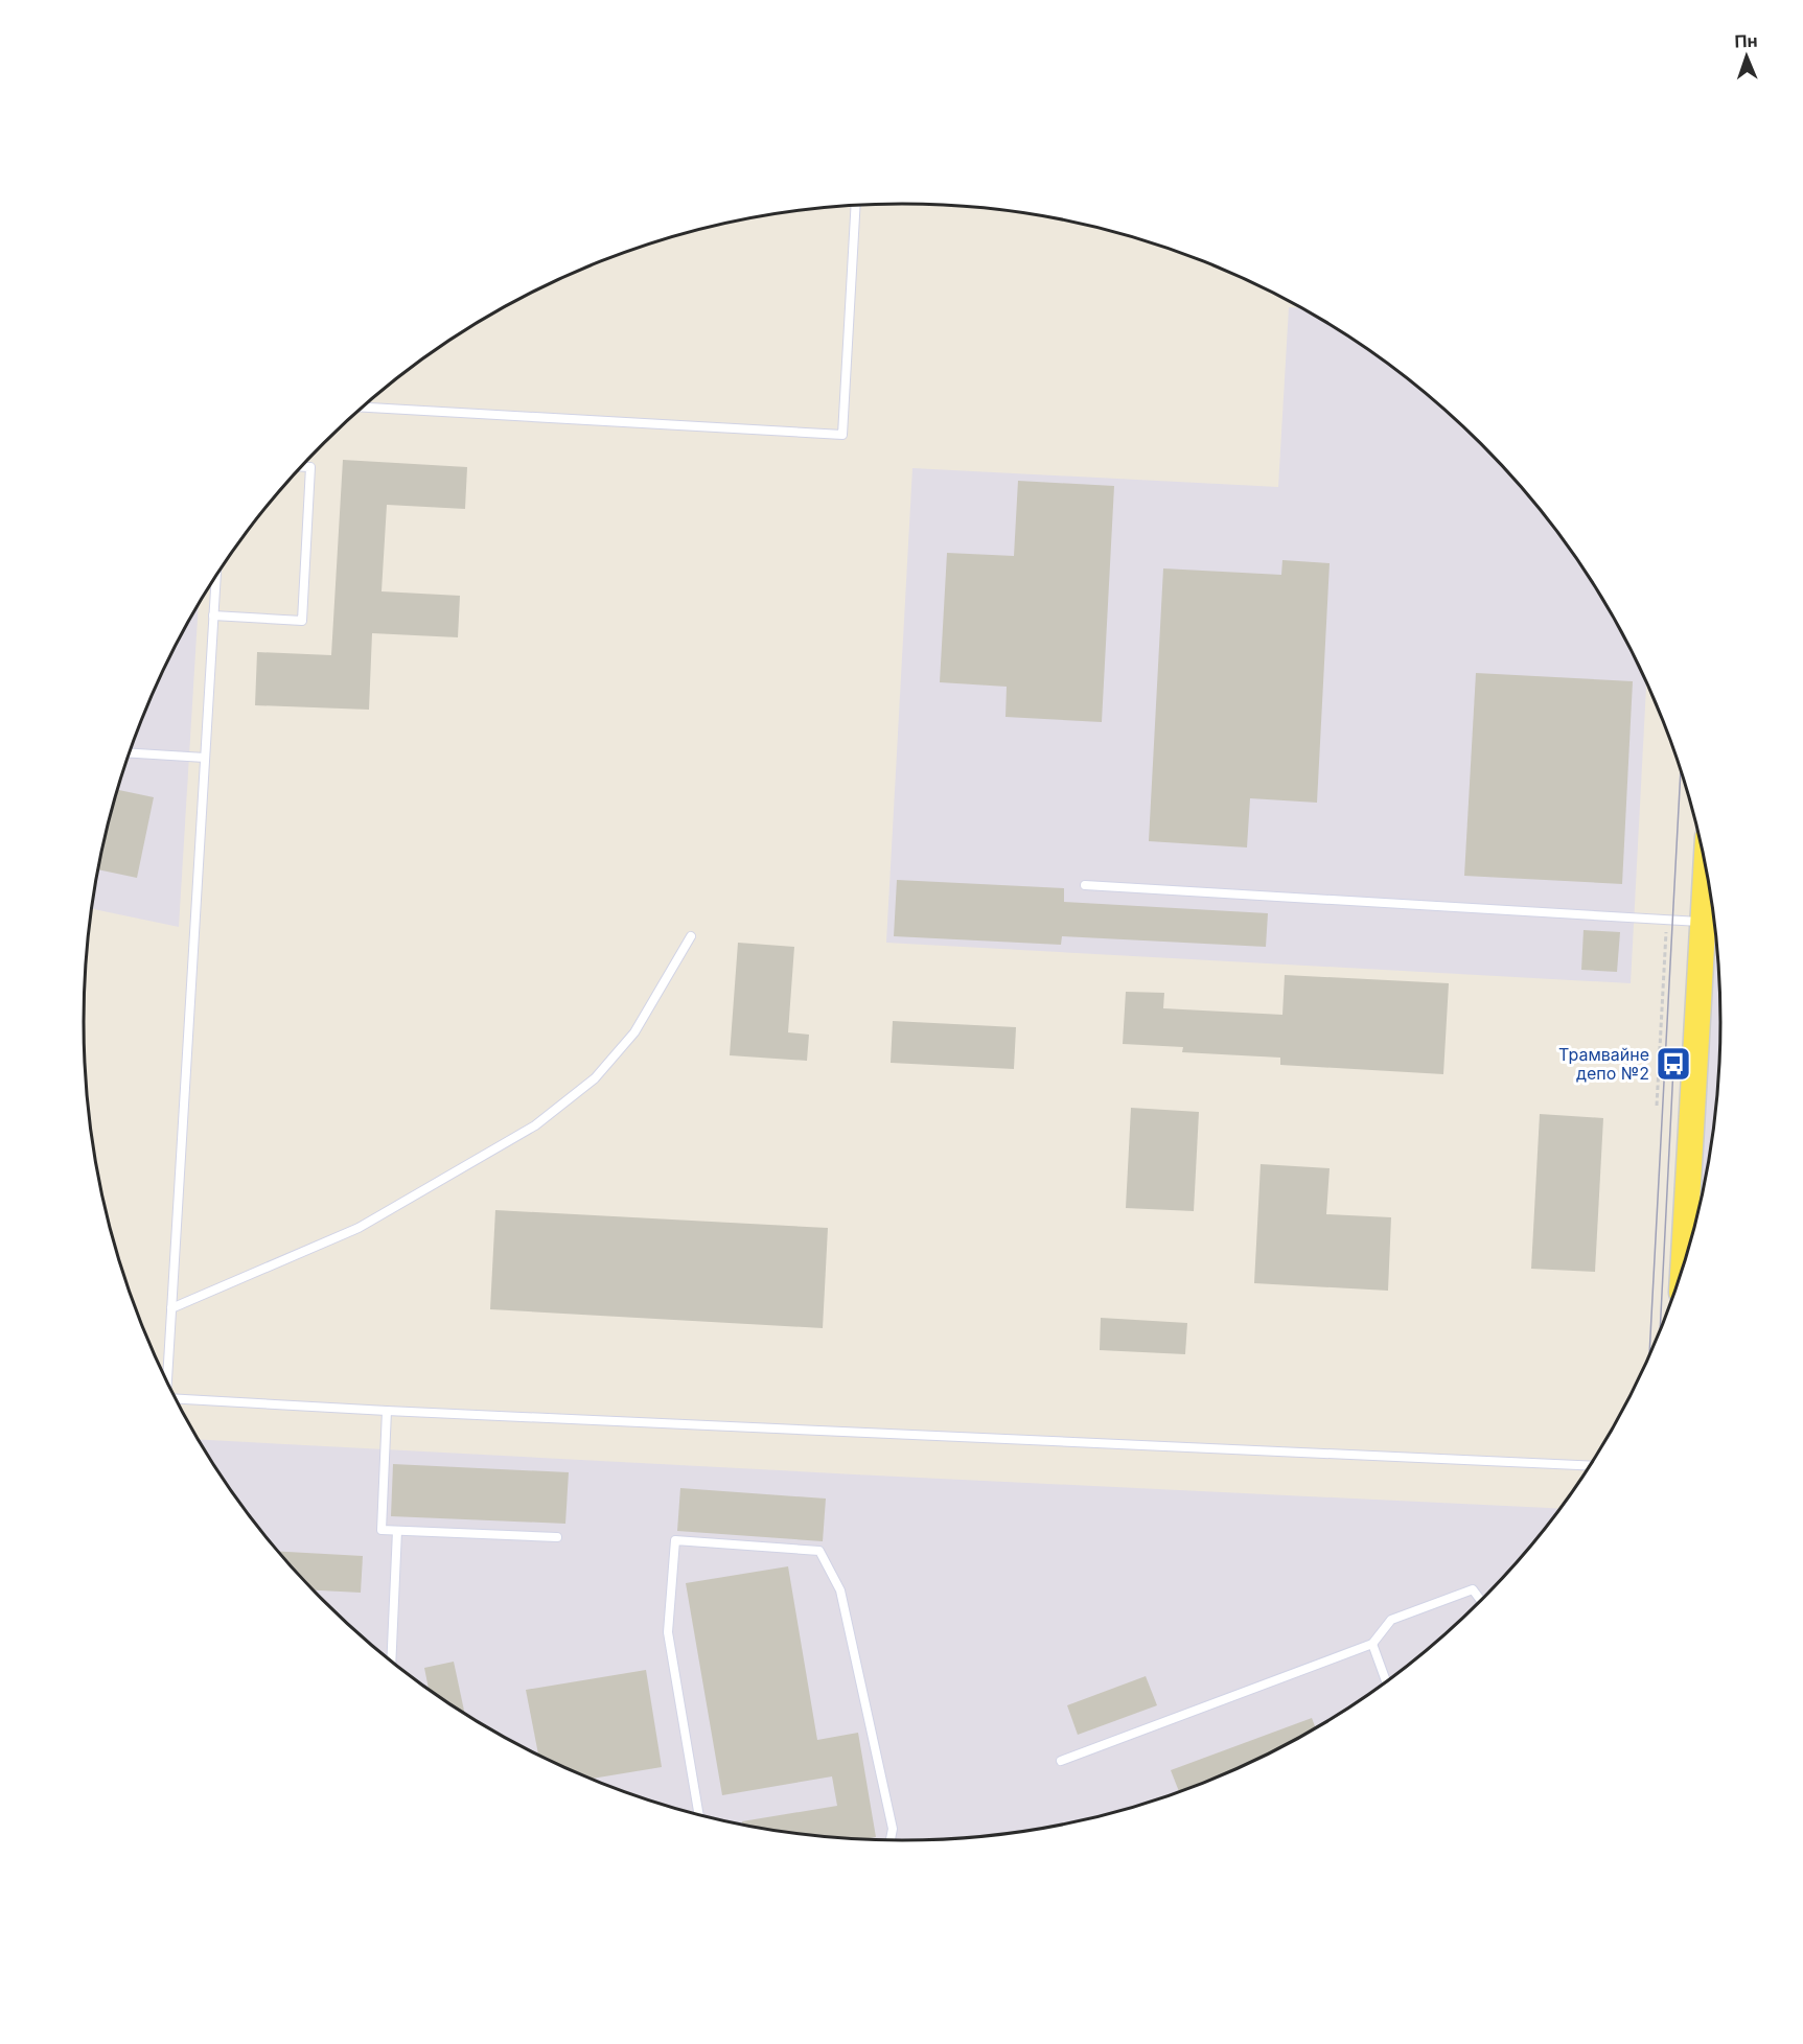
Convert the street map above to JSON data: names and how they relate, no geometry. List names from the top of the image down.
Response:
{
  "places": {
    "bus stop": ["Трамвайне депо №2"]
  },
  "north": "top"
}
